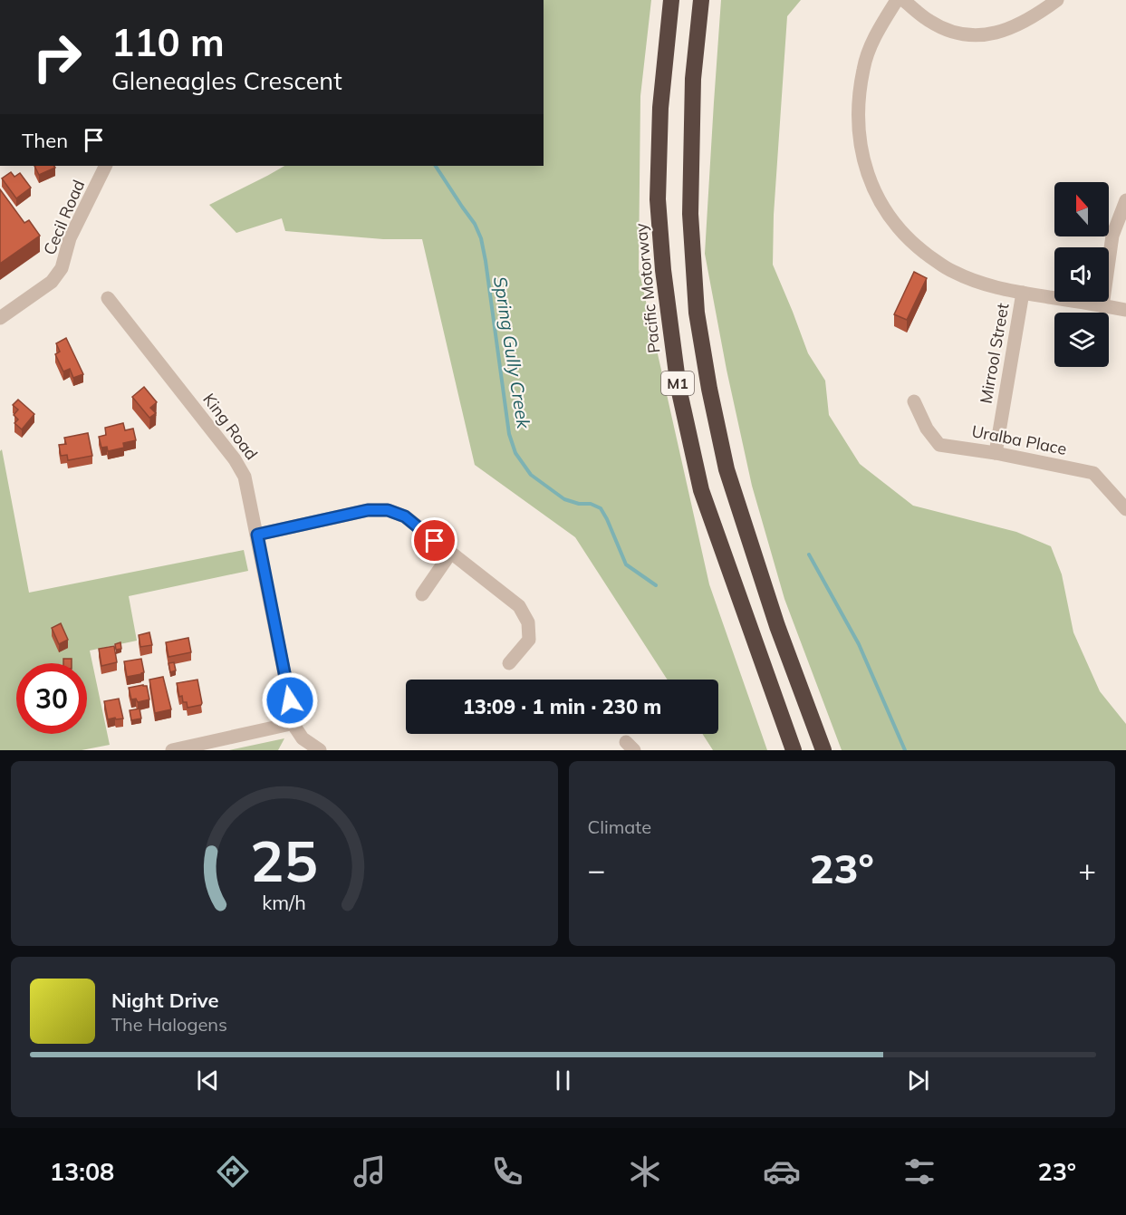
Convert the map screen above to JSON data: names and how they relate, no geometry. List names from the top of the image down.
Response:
{
  "streets": {
    "highway": ["Pacific Motorway", "M1"],
    "street": [
      "Cecil Road",
      "Mirrool Street",
      "King Road",
      "Uralba Place"
    ]
  },
  "crossings": [
    ["Mirrool Street", "Uralba Place"]
  ],
  "water": ["Spring Gully Creek"],
  "north": "top",
  "page": {
    "turn": ["110 m", "Gleneagles Crescent"],
    "then": "Then",
    "limit": "30",
    "trip": "13:09 · 1 min · 230 m",
    "tile": "Climate",
    "heat": ["−", "23°", "+"],
    "song": ["Night Drive", "The Halogens"],
    "tabs": ["13:08", "23°"],
    "gauge": ["25", "km/h"]
  }
}
